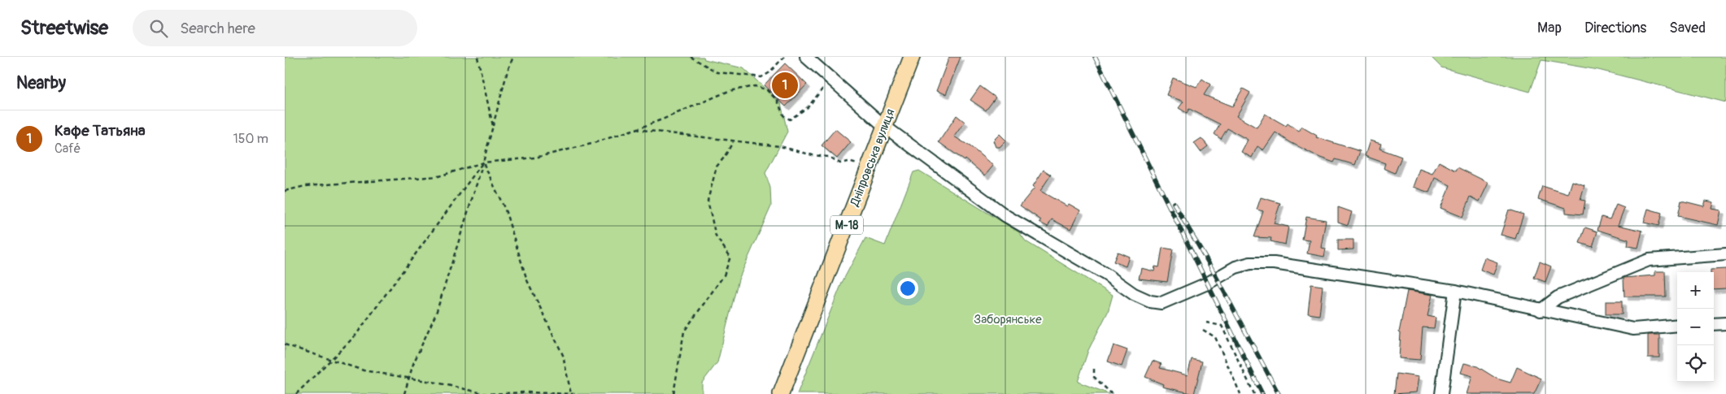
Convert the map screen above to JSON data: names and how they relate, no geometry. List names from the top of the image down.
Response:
{
  "streets": {
    "highway": ["Дніпровська вулиця", "М-18"]
  },
  "parks": ["Заборянське"],
  "page": {
    "header": "Streetwise",
    "search": "Search here",
    "nav": ["Map", "Directions", "Saved"],
    "heading": "Nearby",
    "pins": "1",
    "list": [
      {
        "mark": "1",
        "name": "Кафе Татьяна",
        "note": "Café",
        "value": "150 m"
      }
    ],
    "map_buttons": ["+", "−"]
  }
}
